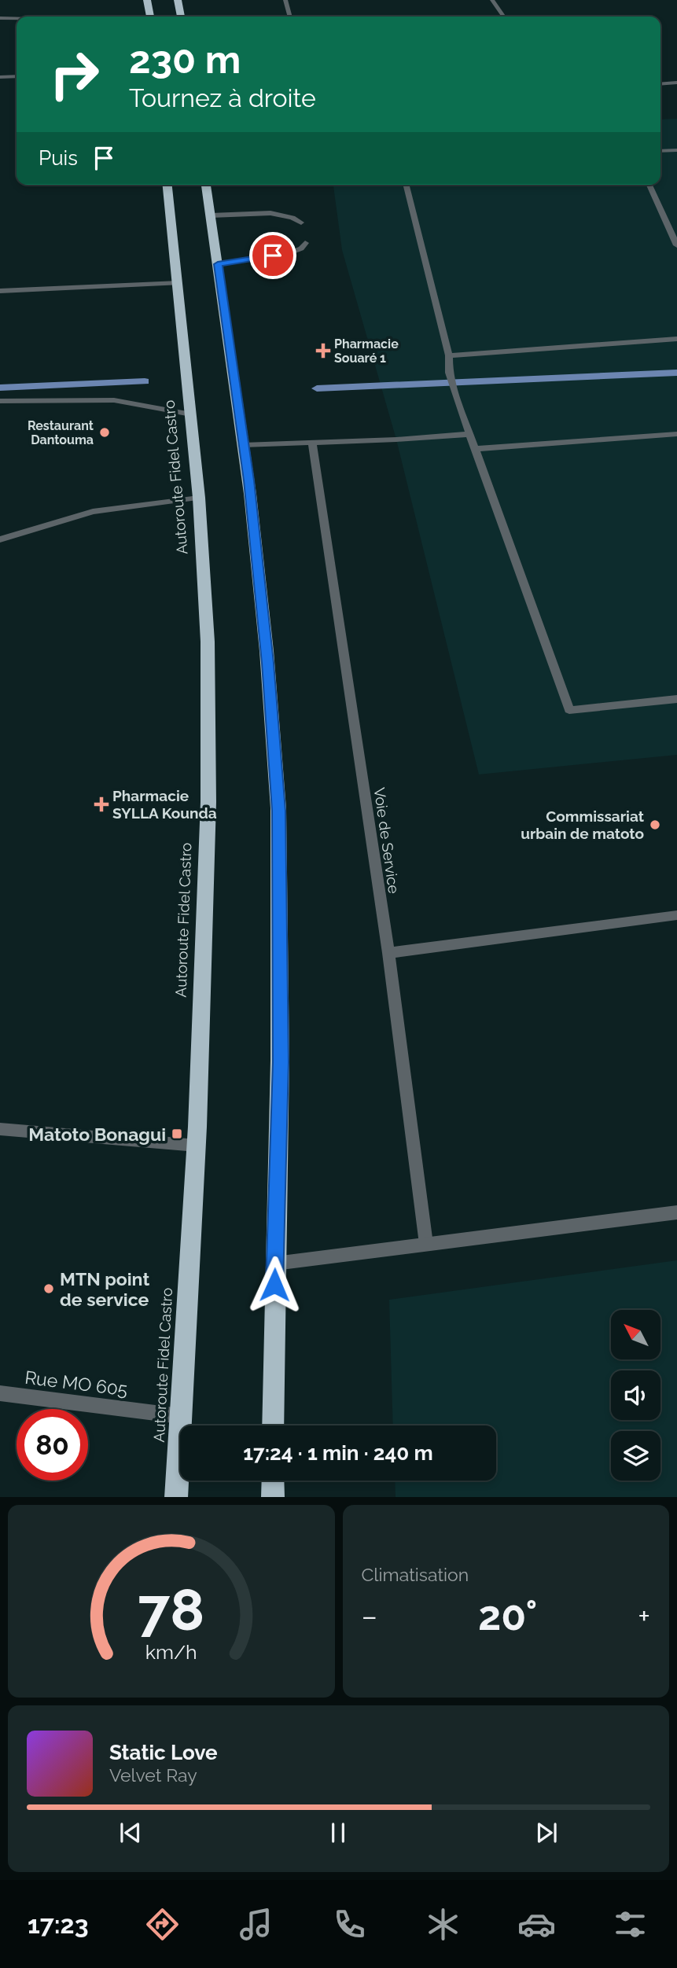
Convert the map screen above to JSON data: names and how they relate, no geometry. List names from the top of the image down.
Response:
{
  "streets": {
    "highway": ["Autoroute Fidel Castro"],
    "street": ["Voie de Service", "Rue MO 605"]
  },
  "crossings": [
    ["Autoroute Fidel Castro", "Rue MO 605"]
  ],
  "places": {
    "health": ["Pharmacie Souaré 1", "Pharmacie SYLLA Kounda"],
    "other": ["Restaurant Dantouma", "Commissariat urbain de matoto", "MTN point de service"],
    "transit": ["Matoto Bonagui"]
  },
  "north": "top left",
  "page": {
    "turn": ["230 m", "Tournez à droite"],
    "then": "Puis",
    "limit": "80",
    "trip": "17:24 · 1 min · 240 m",
    "tile": "Climatisation",
    "heat": ["−", "20°", "+"],
    "song": ["Static Love", "Velvet Ray"],
    "tabs": "17:23",
    "gauge": ["78", "km/h"]
  }
}
